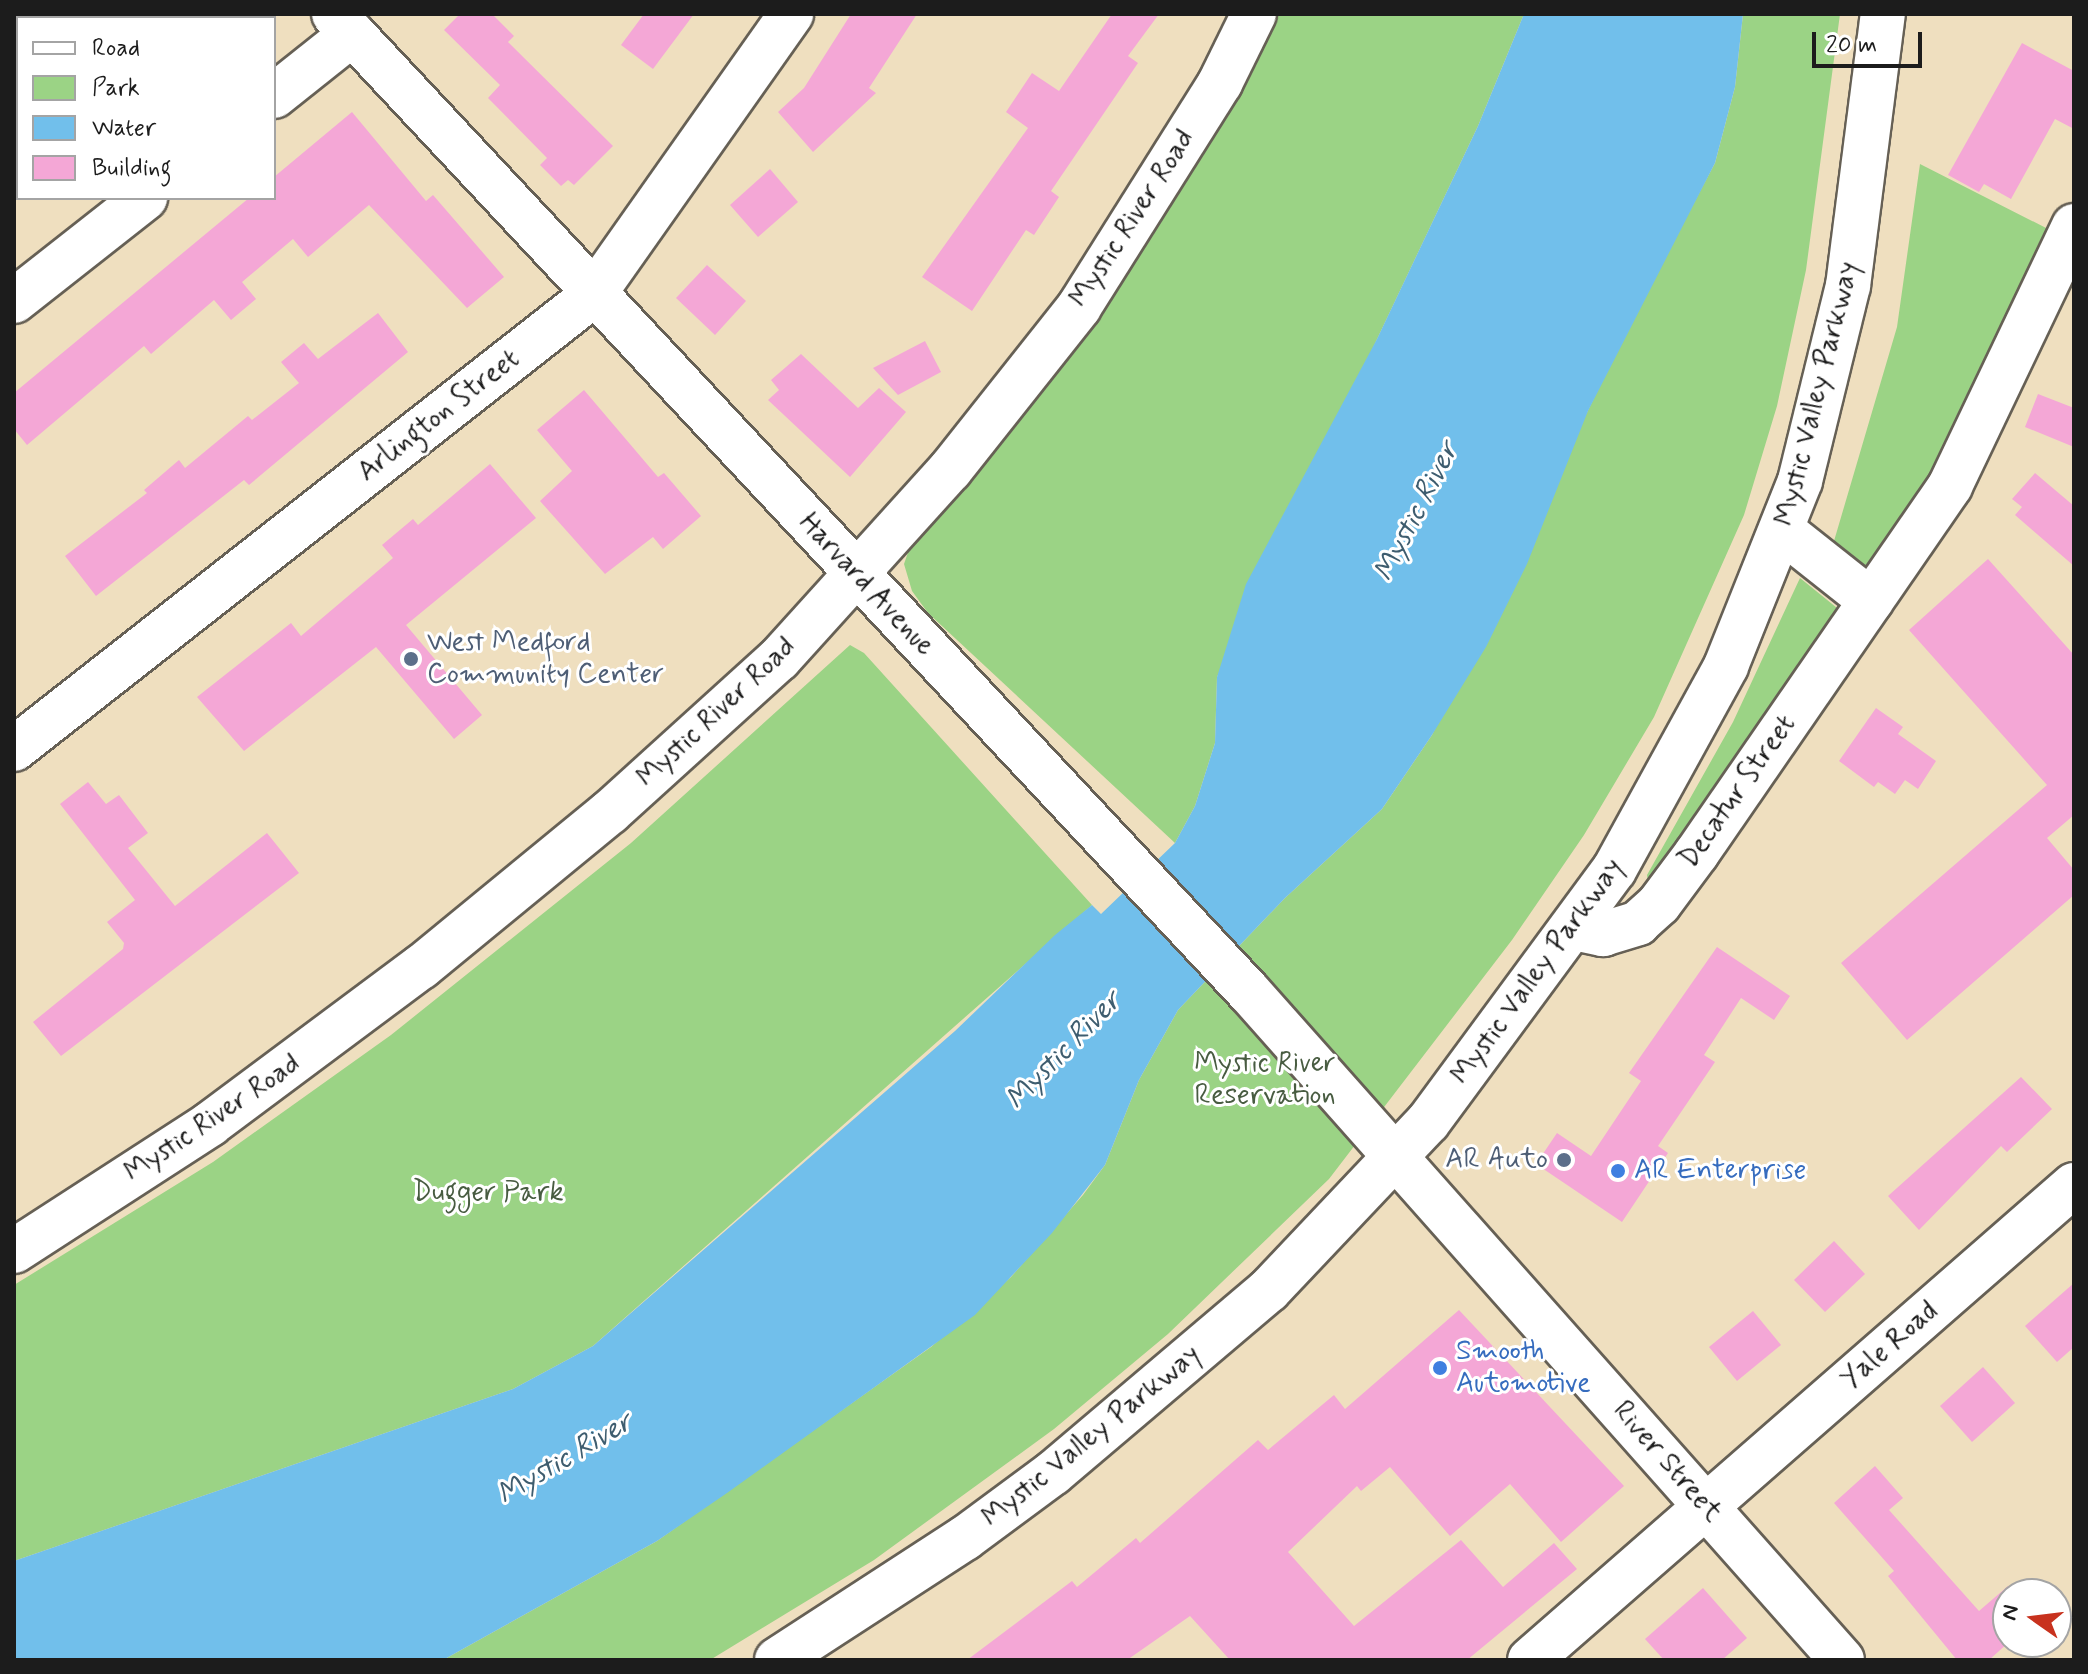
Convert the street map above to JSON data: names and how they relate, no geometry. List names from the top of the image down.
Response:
{
  "streets": {
    "street": [
      "Mystic River Road",
      "Mystic Valley Parkway",
      "Arlington Street",
      "Harvard Avenue",
      "Decatur Street",
      "Yale Road",
      "River Street"
    ]
  },
  "crossings": [
    ["Mystic River Road", "Harvard Avenue"],
    ["Mystic Valley Parkway", "Harvard Avenue"],
    ["Mystic Valley Parkway", "Decatur Street"],
    ["Mystic Valley Parkway", "River Street"],
    ["Arlington Street", "Harvard Avenue"],
    ["Harvard Avenue", "River Street"],
    ["Yale Road", "River Street"]
  ],
  "water": ["Mystic River"],
  "parks": ["Mystic River Reservation", "Dugger Park"],
  "places": [
    "West Medford Community Center",
    "AR Auto",
    "AR Enterprise",
    "Smooth Automotive"
  ],
  "legend": [
    "Road",
    "Park",
    "Water",
    "Building"
  ],
  "scale_bar": "20 m",
  "north": "left"
}
